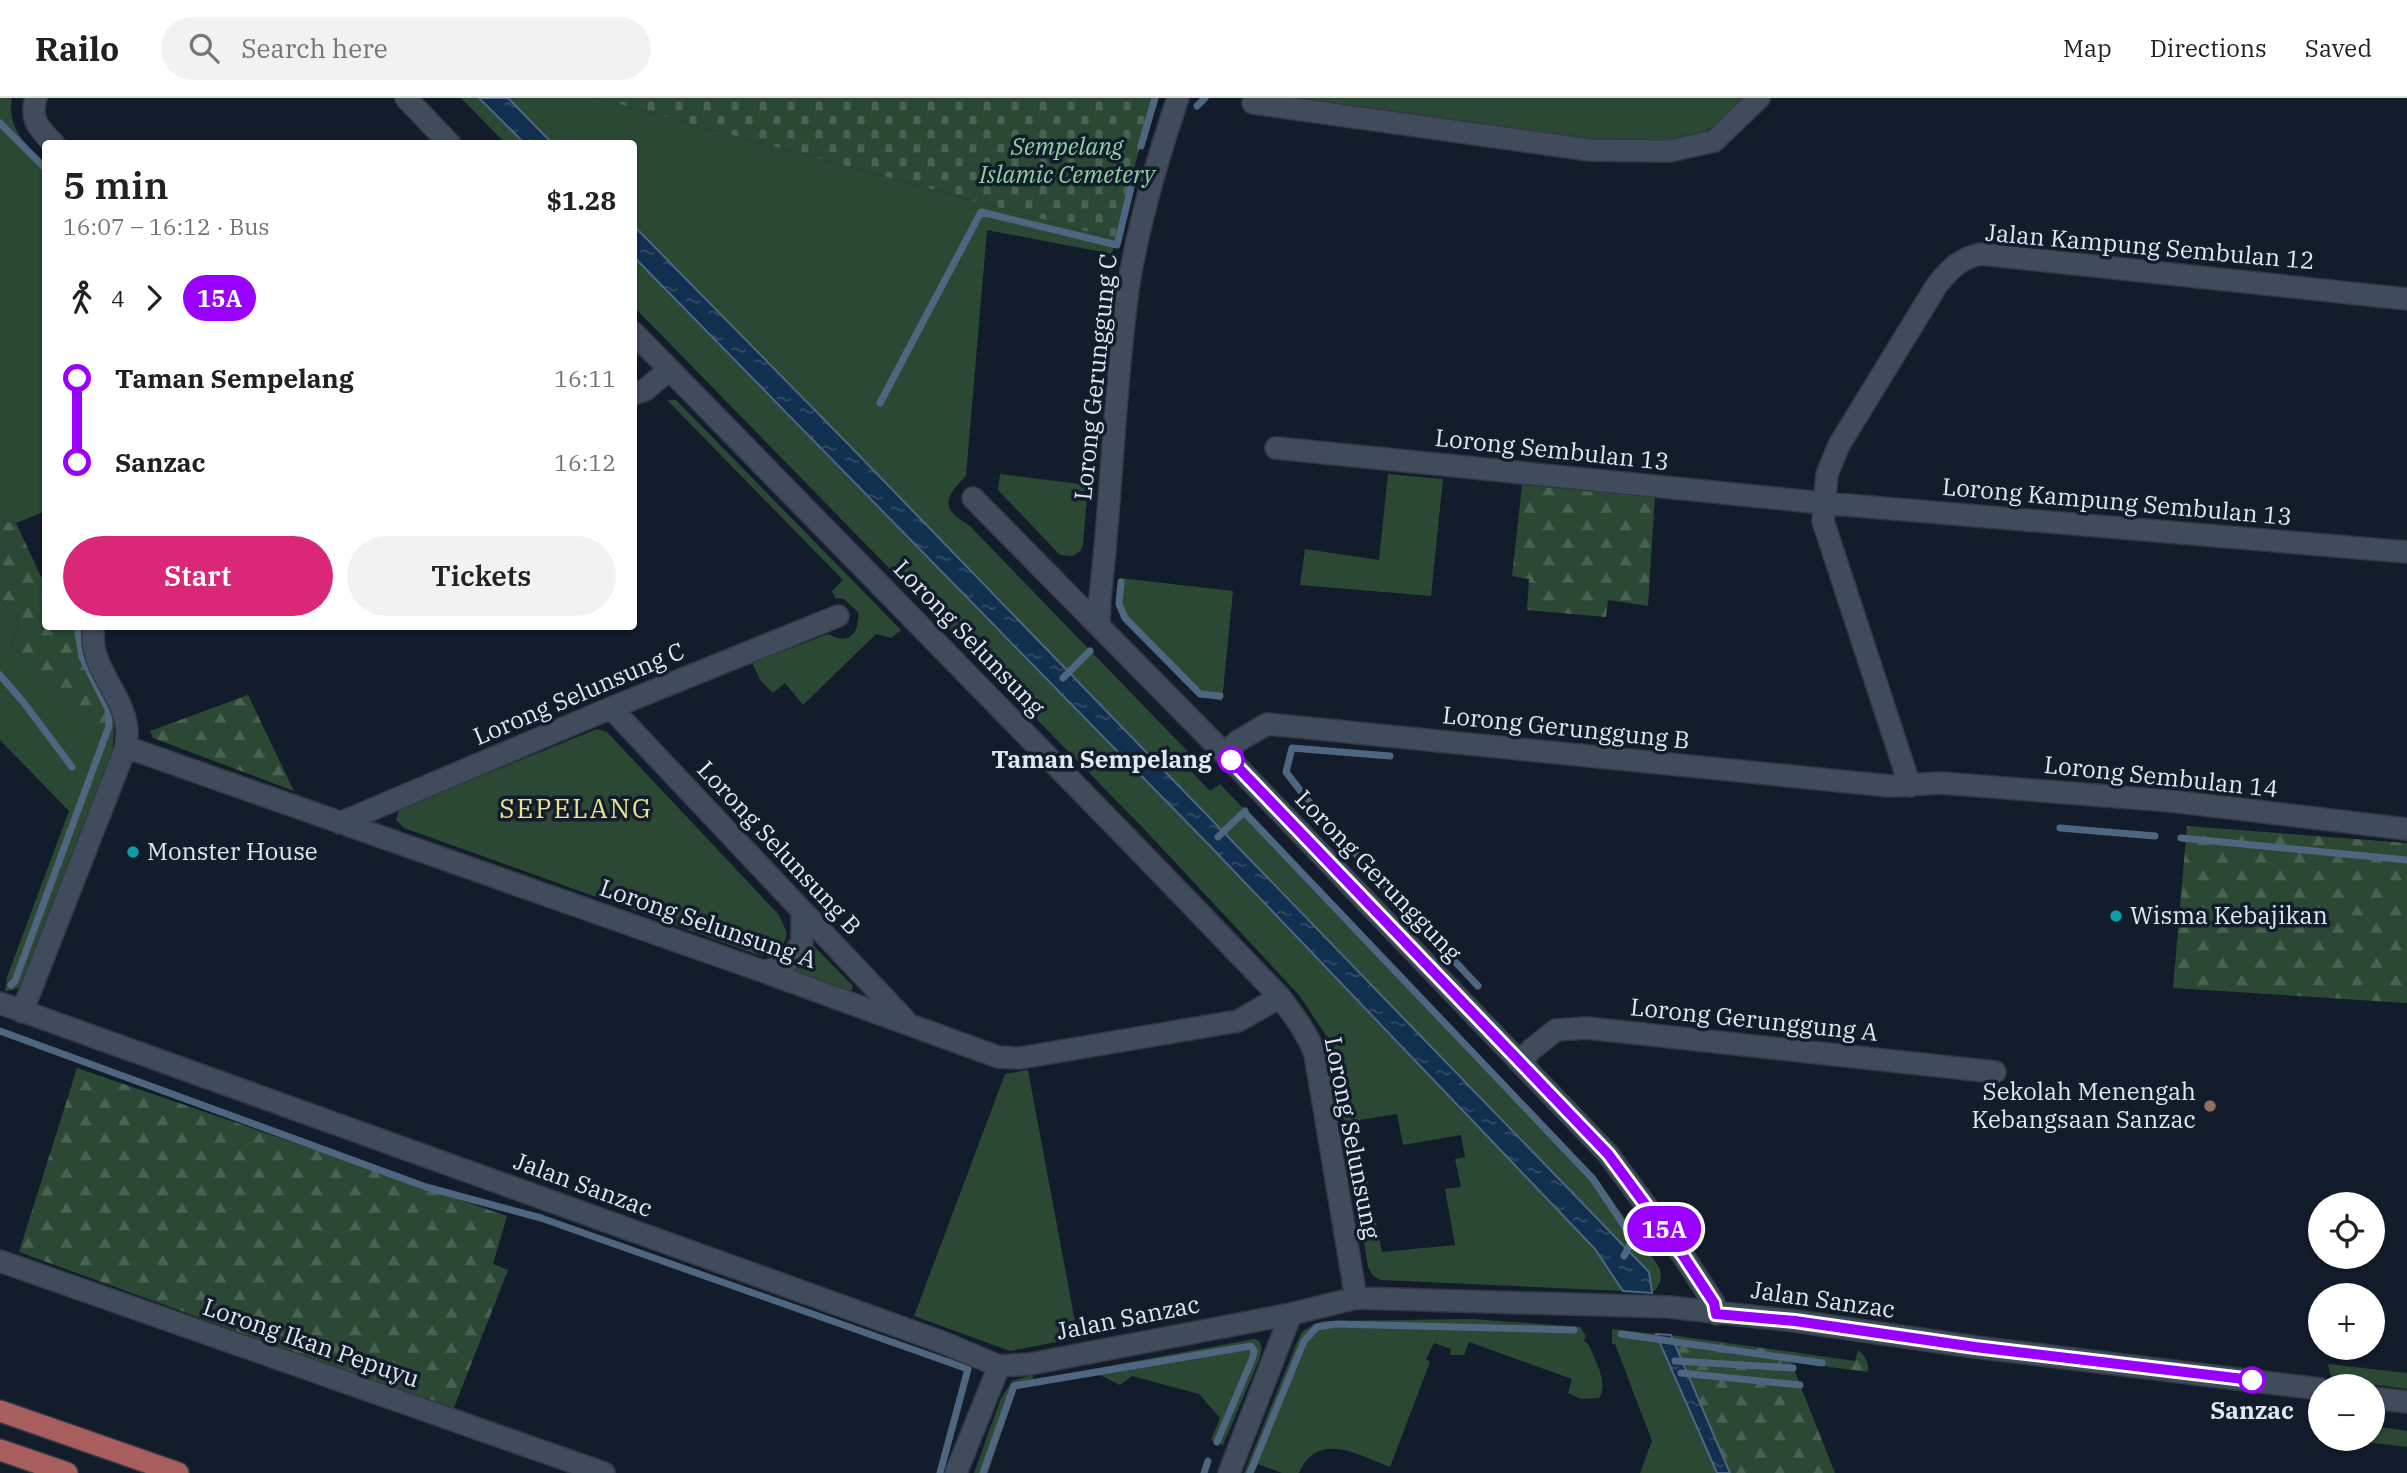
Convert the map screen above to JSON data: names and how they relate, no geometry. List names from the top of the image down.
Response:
{
  "streets": {
    "street": [
      "Jalan Kampung Sembulan 12",
      "Lorong Gerunggung C",
      "Lorong Sembulan 13",
      "Lorong Kampung Sembulan 13",
      "Lorong Selunsung",
      "Lorong Selunsung C",
      "Lorong Gerunggung B",
      "Lorong Sembulan 14",
      "Lorong Selunsung B",
      "Lorong Gerunggung",
      "Lorong Selunsung A",
      "Lorong Gerunggung A",
      "Jalan Sanzac",
      "Lorong Ikan Pepuyu"
    ]
  },
  "crossings": [
    ["Jalan Kampung Sembulan 12", "Lorong Sembulan 13"],
    ["Jalan Kampung Sembulan 12", "Lorong Kampung Sembulan 13"],
    ["Lorong Gerunggung C", "Lorong Gerunggung"],
    ["Lorong Sembulan 13", "Lorong Kampung Sembulan 13"],
    ["Lorong Selunsung", "Lorong Selunsung A"],
    ["Lorong Selunsung", "Jalan Sanzac"],
    ["Lorong Selunsung C", "Lorong Selunsung B"],
    ["Lorong Selunsung C", "Lorong Selunsung A"],
    ["Lorong Gerunggung B", "Lorong Sembulan 14"],
    ["Lorong Gerunggung B", "Lorong Gerunggung"],
    ["Lorong Selunsung B", "Lorong Selunsung A"],
    ["Lorong Gerunggung", "Lorong Gerunggung A"],
    ["Lorong Gerunggung", "Jalan Sanzac"]
  ],
  "districts": ["SEPELANG"],
  "parks": ["Sempelang Islamic Cemetery"],
  "places": [
    "Taman Sempelang",
    "Monster House",
    "Wisma Kebajikan",
    "Sekolah Menengah Kebangsaan Sanzac",
    "Sanzac"
  ],
  "lines": ["bus line 15A"],
  "page": {
    "header": "Railo",
    "search": "Search here",
    "nav": ["Map", "Directions", "Saved"],
    "on_map": "15A",
    "heading": ["5 min", "16:07 – 16:12 · Bus", "$1.28"],
    "legs": ["4", "15A"],
    "list": [
      {
        "name": "Taman Sempelang",
        "value": "16:11"
      },
      {
        "name": "Sanzac",
        "value": "16:12"
      }
    ],
    "buttons": ["Start", "Tickets"],
    "map_buttons": ["+", "−"]
  }
}
